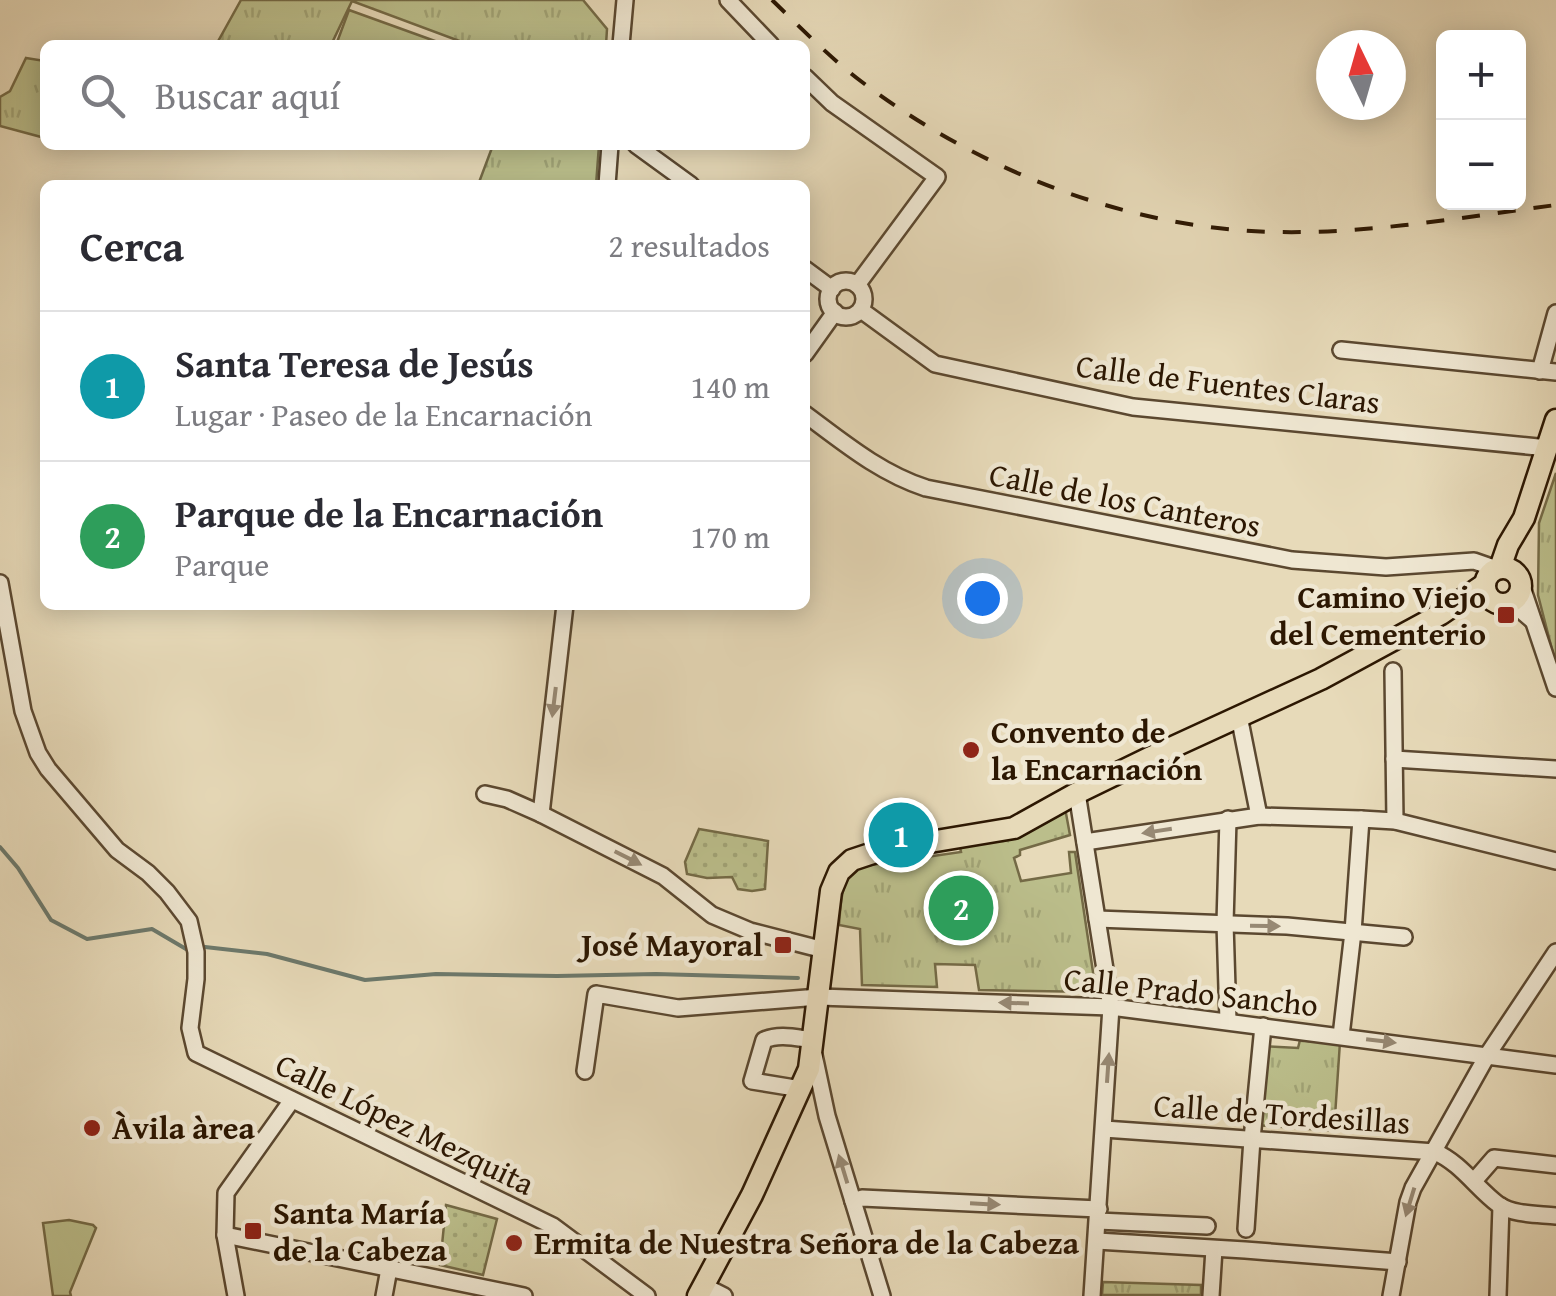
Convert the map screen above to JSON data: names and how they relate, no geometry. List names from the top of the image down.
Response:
{
  "streets": {
    "street": [
      "Calle de Fuentes Claras",
      "Calle de los Canteros",
      "Calle Prado Sancho",
      "Calle de Tordesillas",
      "Calle López Mezquita"
    ]
  },
  "places": {
    "transit": ["Camino Viejo del Cementerio", "José Mayoral", "Santa María de la Cabeza"],
    "other": ["Convento de la Encarnación", "Àvila àrea", "Ermita de Nuestra Señora de la Cabeza"]
  },
  "north": "top",
  "page": {
    "map_buttons": ["+", "−"],
    "search": "Buscar aquí",
    "heading": ["Cerca", "2 resultados"],
    "list": [
      {
        "mark": "1",
        "name": "Santa Teresa de Jesús",
        "note": "Lugar · Paseo de la Encarnación",
        "value": "140 m"
      },
      {
        "mark": "2",
        "name": "Parque de la Encarnación",
        "note": "Parque",
        "value": "170 m"
      }
    ],
    "pins": ["1", "2"]
  }
}
